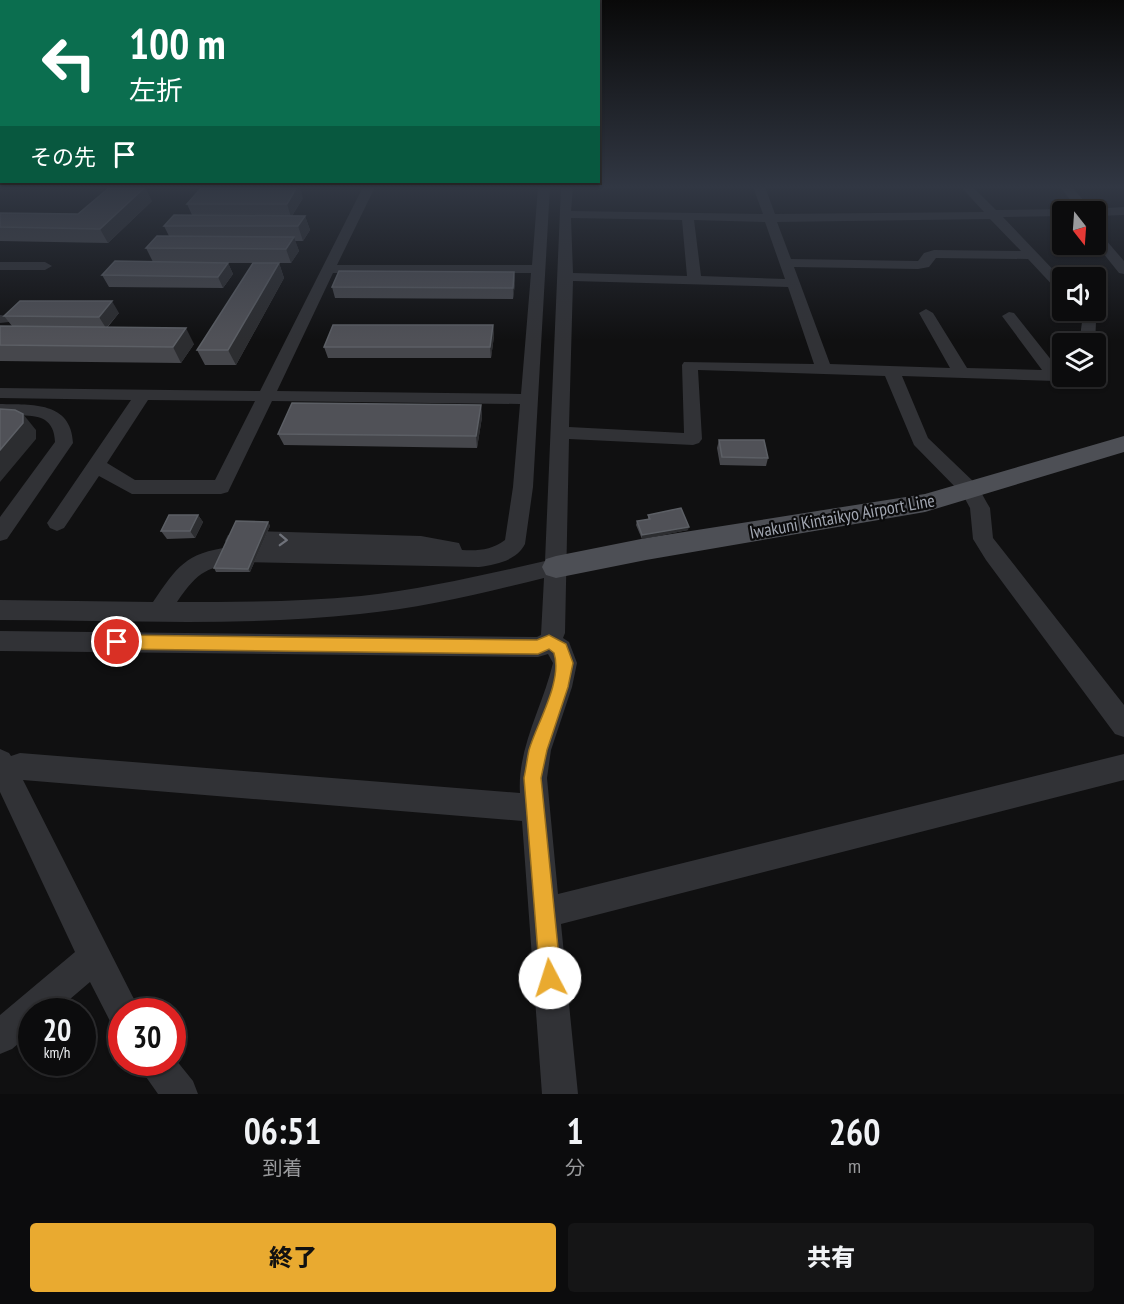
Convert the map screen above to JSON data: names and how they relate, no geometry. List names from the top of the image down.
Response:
{
  "streets": {
    "main road": ["Iwakuni Kintaikyo Airport Line"]
  },
  "north": "bottom",
  "page": {
    "turn": ["100 m", "左折"],
    "then": "その先",
    "speed": "20 km/h",
    "limit": "30",
    "eta": [
      "06:51",
      "到着",
      "1",
      "分",
      "260",
      "m"
    ],
    "buttons": ["終了", "共有"]
  }
}
